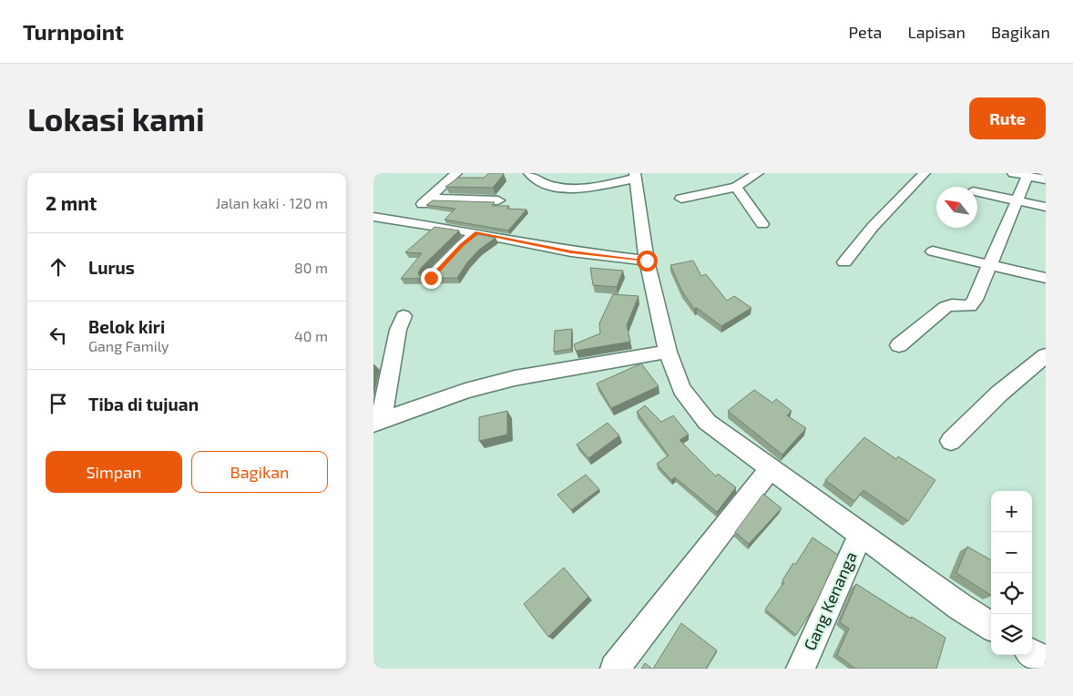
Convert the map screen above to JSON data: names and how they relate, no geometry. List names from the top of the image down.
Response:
{
  "streets": {
    "street": ["Gang Kenanga"]
  },
  "north": "top left",
  "page": {
    "header": "Turnpoint",
    "nav": ["Peta", "Lapisan", "Bagikan"],
    "buttons": [
      "Rute",
      ["Simpan", "Bagikan"]
    ],
    "title": "Lokasi kami",
    "heading": ["2 mnt", "Jalan kaki · 120 m"],
    "list": [
      ["Lurus", "80 m"],
      ["Belok kiri", "Gang Family", "40 m"],
      "Tiba di tujuan"
    ],
    "map_buttons": ["+", "−"]
  }
}
